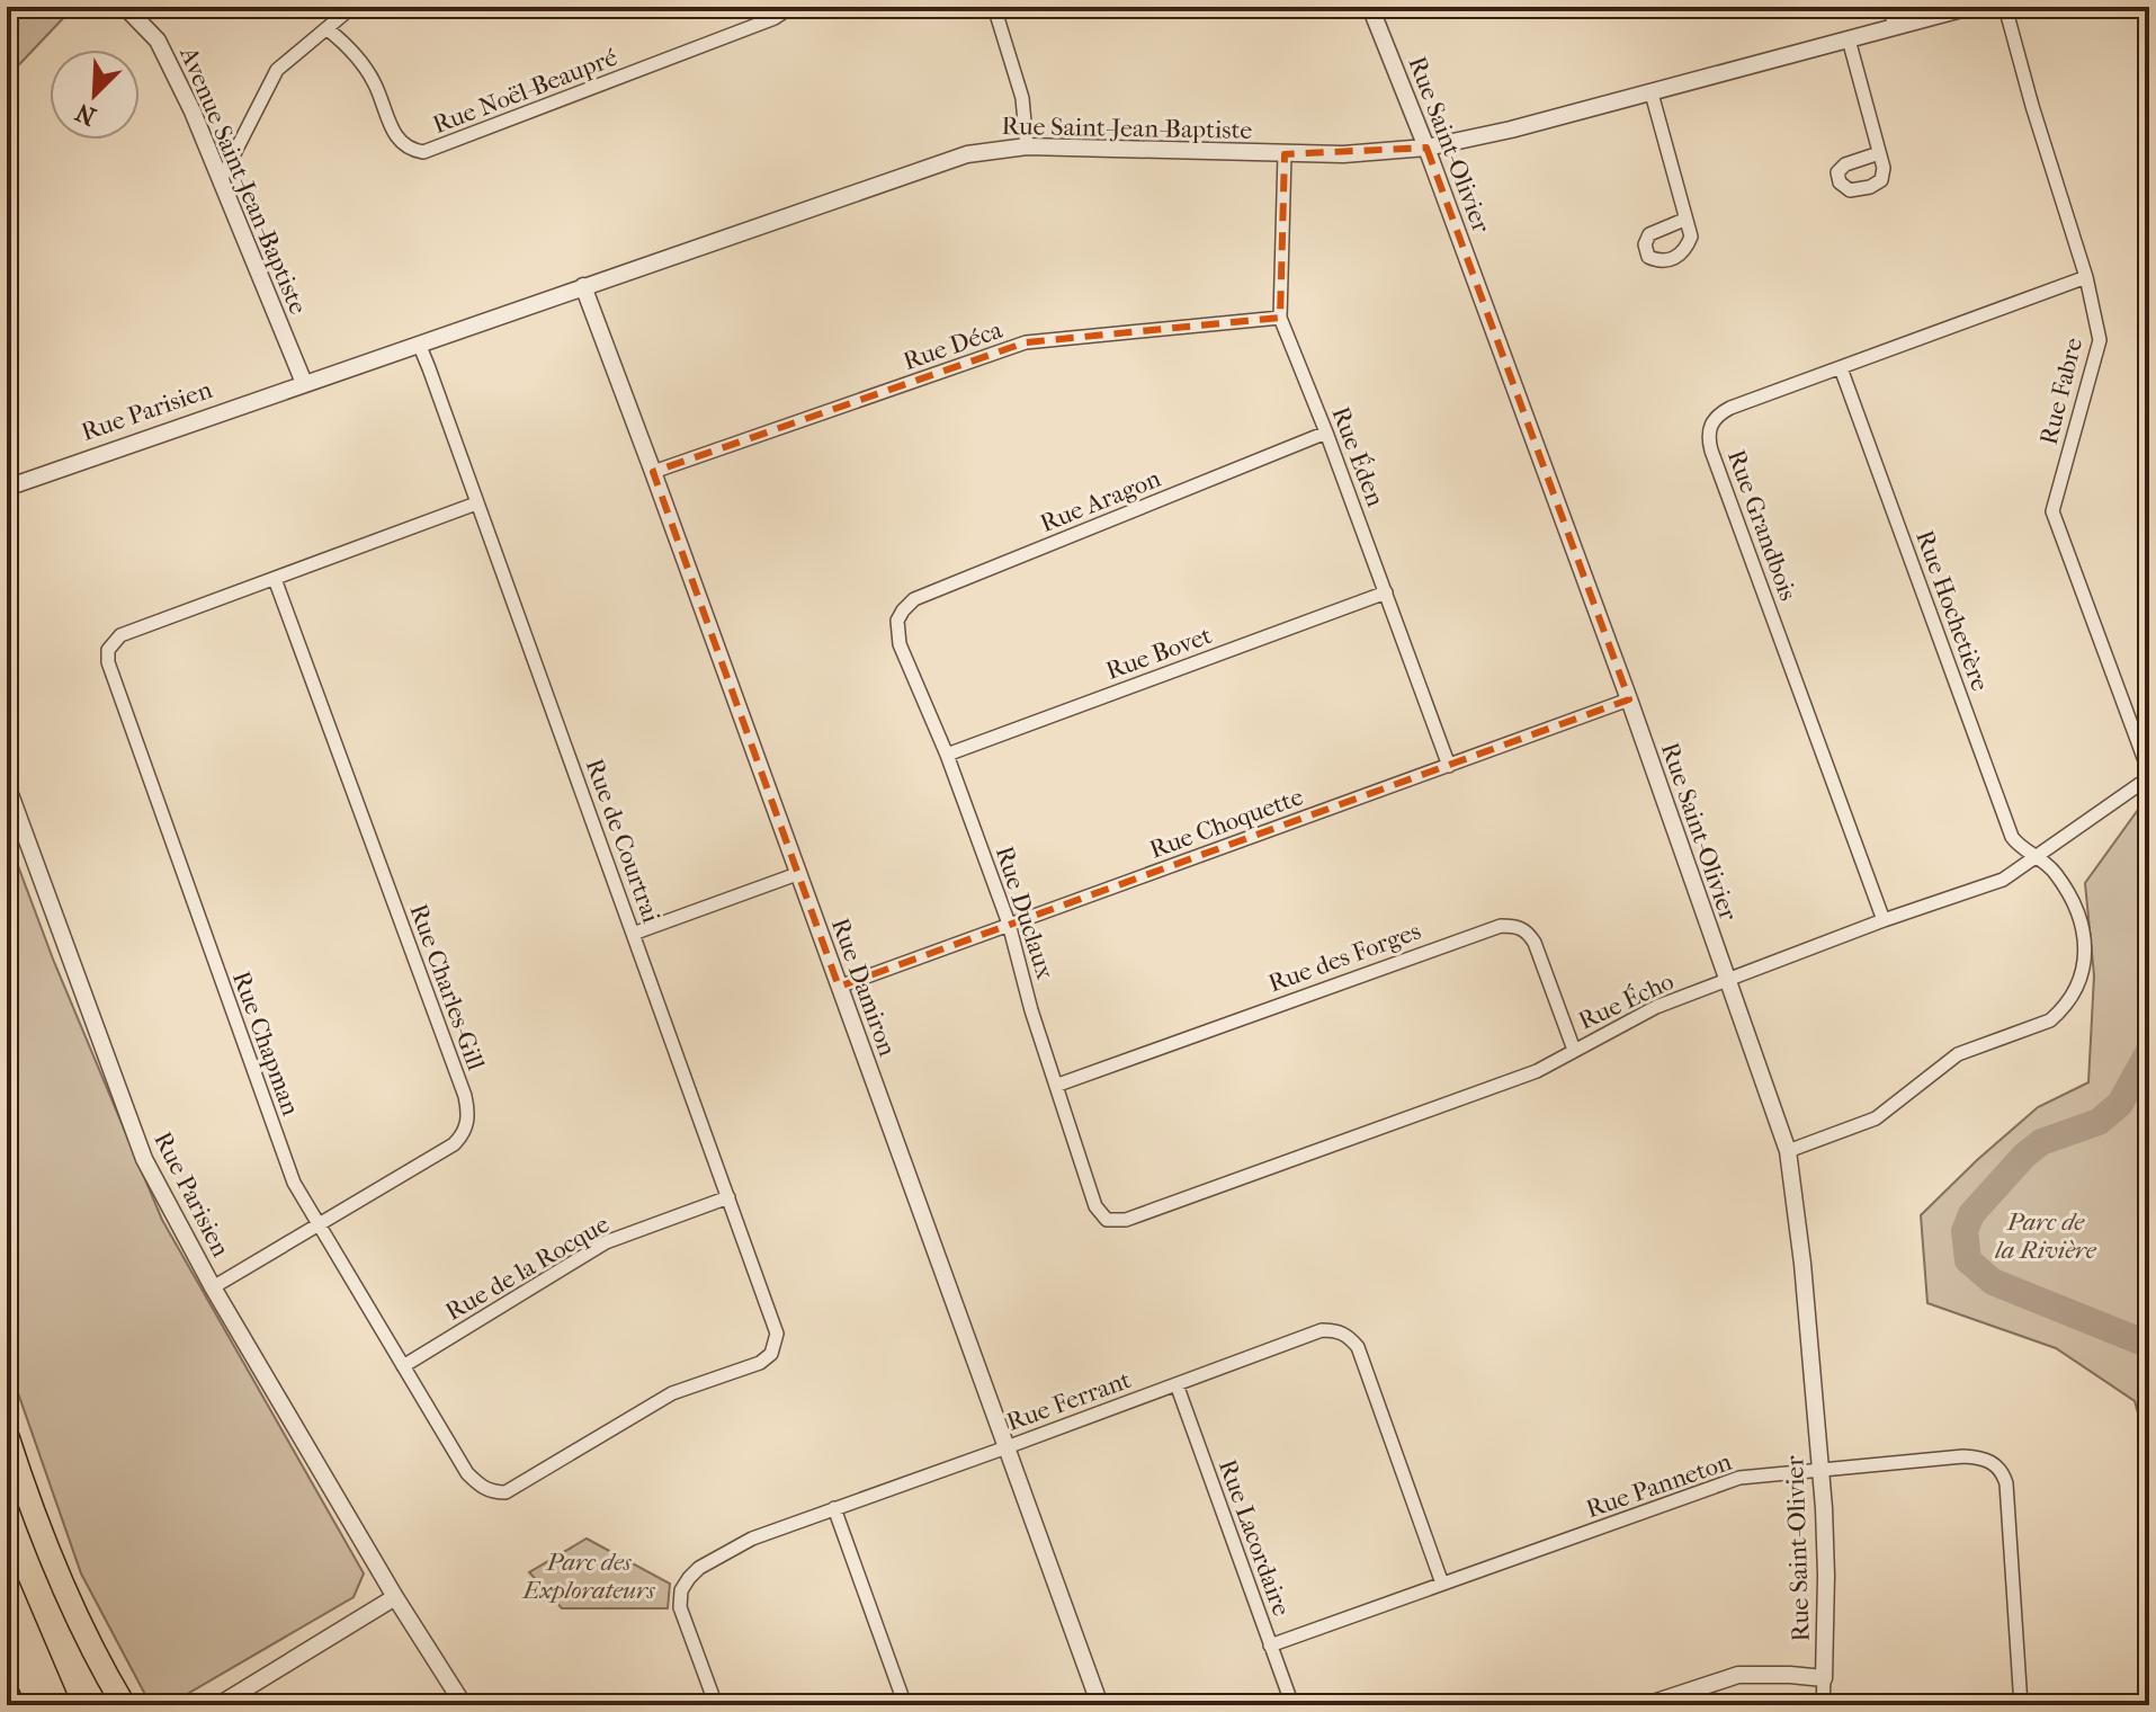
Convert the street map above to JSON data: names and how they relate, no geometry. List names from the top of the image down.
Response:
{
  "streets": {
    "street": [
      "Rue Noël-Beaupré",
      "Rue Saint-Jean-Baptiste",
      "Rue Saint-Olivier",
      "Avenue Saint-Jean-Baptiste",
      "Rue Déca",
      "Rue Fabre",
      "Rue Parisien",
      "Rue Éden",
      "Rue Aragon",
      "Rue Grandbois",
      "Rue Hochetière",
      "Rue Bovet",
      "Rue Choquette",
      "Rue de Courtrai",
      "Rue Duclaux",
      "Rue des Forges",
      "Rue Charles-Gill",
      "Rue Damiron",
      "Rue Écho",
      "Rue Chapman",
      "Rue de la Rocque",
      "Rue Ferrant",
      "Rue Panneton",
      "Rue Lacordaire"
    ]
  },
  "crossings": [
    ["Rue Saint-Jean-Baptiste", "Rue Saint-Olivier"],
    ["Rue Saint-Jean-Baptiste", "Avenue Saint-Jean-Baptiste"],
    ["Rue Saint-Jean-Baptiste", "Rue Parisien"],
    ["Rue Saint-Jean-Baptiste", "Rue Éden"],
    ["Rue Saint-Jean-Baptiste", "Rue de Courtrai"],
    ["Rue Saint-Jean-Baptiste", "Rue Damiron"],
    ["Rue Saint-Olivier", "Rue Hochetière"],
    ["Rue Saint-Olivier", "Rue Choquette"],
    ["Rue Saint-Olivier", "Rue Écho"],
    ["Rue Saint-Olivier", "Rue Panneton"],
    ["Avenue Saint-Jean-Baptiste", "Rue Parisien"],
    ["Rue Déca", "Rue Éden"],
    ["Rue Déca", "Rue Damiron"],
    ["Rue Fabre", "Rue Grandbois"],
    ["Rue Fabre", "Rue Écho"],
    ["Rue Parisien", "Rue Charles-Gill"],
    ["Rue Éden", "Rue Aragon"],
    ["Rue Éden", "Rue Bovet"],
    ["Rue Éden", "Rue Choquette"],
    ["Rue Aragon", "Rue Duclaux"],
    ["Rue Grandbois", "Rue Hochetière"],
    ["Rue Grandbois", "Rue Écho"],
    ["Rue Hochetière", "Rue Écho"],
    ["Rue Bovet", "Rue Duclaux"],
    ["Rue Choquette", "Rue Duclaux"],
    ["Rue Choquette", "Rue Damiron"],
    ["Rue de Courtrai", "Rue Chapman"],
    ["Rue de Courtrai", "Rue de la Rocque"],
    ["Rue Duclaux", "Rue des Forges"],
    ["Rue Duclaux", "Rue Écho"],
    ["Rue des Forges", "Rue Écho"],
    ["Rue Charles-Gill", "Rue Chapman"],
    ["Rue Damiron", "Rue Ferrant"],
    ["Rue Chapman", "Rue de la Rocque"],
    ["Rue Ferrant", "Rue Panneton"],
    ["Rue Ferrant", "Rue Lacordaire"],
    ["Rue Panneton", "Rue Lacordaire"]
  ],
  "parks": ["Parc de la Rivière", "Parc des Explorateurs"],
  "north": "bottom left"
}
